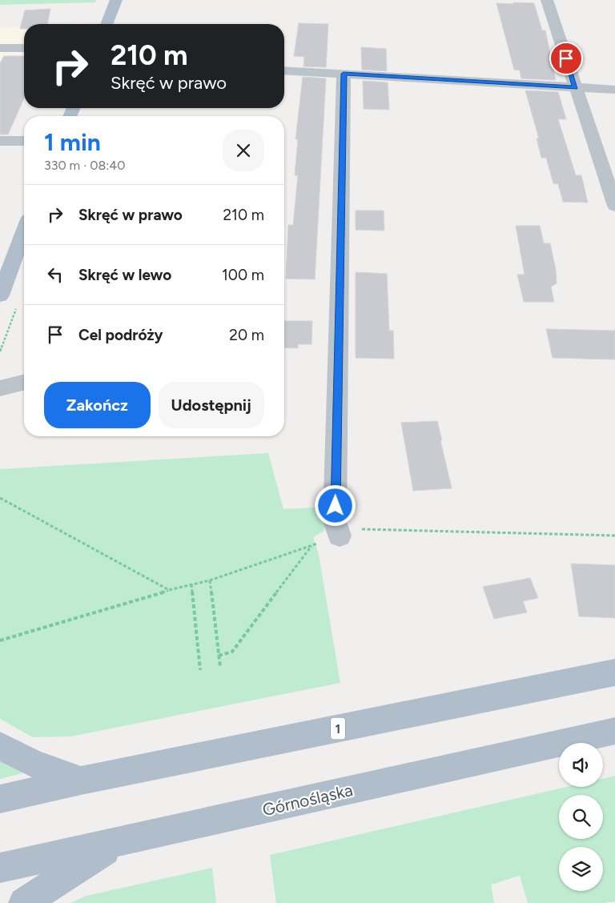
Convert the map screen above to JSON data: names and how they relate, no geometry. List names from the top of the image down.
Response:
{
  "streets": {
    "main road": ["1", "Górnośląska"]
  },
  "page": {
    "turn": ["210 m", "Skręć w prawo"],
    "heading": ["1 min", "330 m · 08:40"],
    "list": [
      {
        "name": "Skręć w prawo",
        "value": "210 m"
      },
      {
        "name": "Skręć w lewo",
        "value": "100 m"
      },
      {
        "name": "Cel podróży",
        "value": "20 m"
      }
    ],
    "buttons": ["Zakończ", "Udostępnij"]
  }
}
